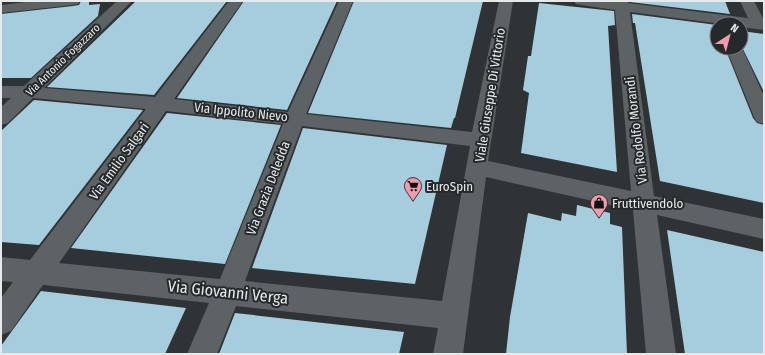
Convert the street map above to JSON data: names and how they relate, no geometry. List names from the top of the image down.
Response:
{
  "streets": {
    "street": [
      "Via Antonio Fogazzaro",
      "Viale Giuseppe Di Vittorio",
      "Via Ippolito Nievo",
      "Via Rodolfo Morandi",
      "Via Emilio Salgari",
      "Via Grazia Deledda",
      "Via Giovanni Verga"
    ]
  },
  "crossings": [
    ["Via Antonio Fogazzaro", "Via Ippolito Nievo"],
    ["Viale Giuseppe Di Vittorio", "Via Ippolito Nievo"],
    ["Viale Giuseppe Di Vittorio", "Via Giovanni Verga"],
    ["Via Ippolito Nievo", "Via Emilio Salgari"],
    ["Via Ippolito Nievo", "Via Grazia Deledda"],
    ["Via Emilio Salgari", "Via Giovanni Verga"],
    ["Via Grazia Deledda", "Via Giovanni Verga"]
  ],
  "places": {
    "supermarket": ["EuroSpin"],
    "shop": ["Fruttivendolo"]
  },
  "north": "top right"
}
